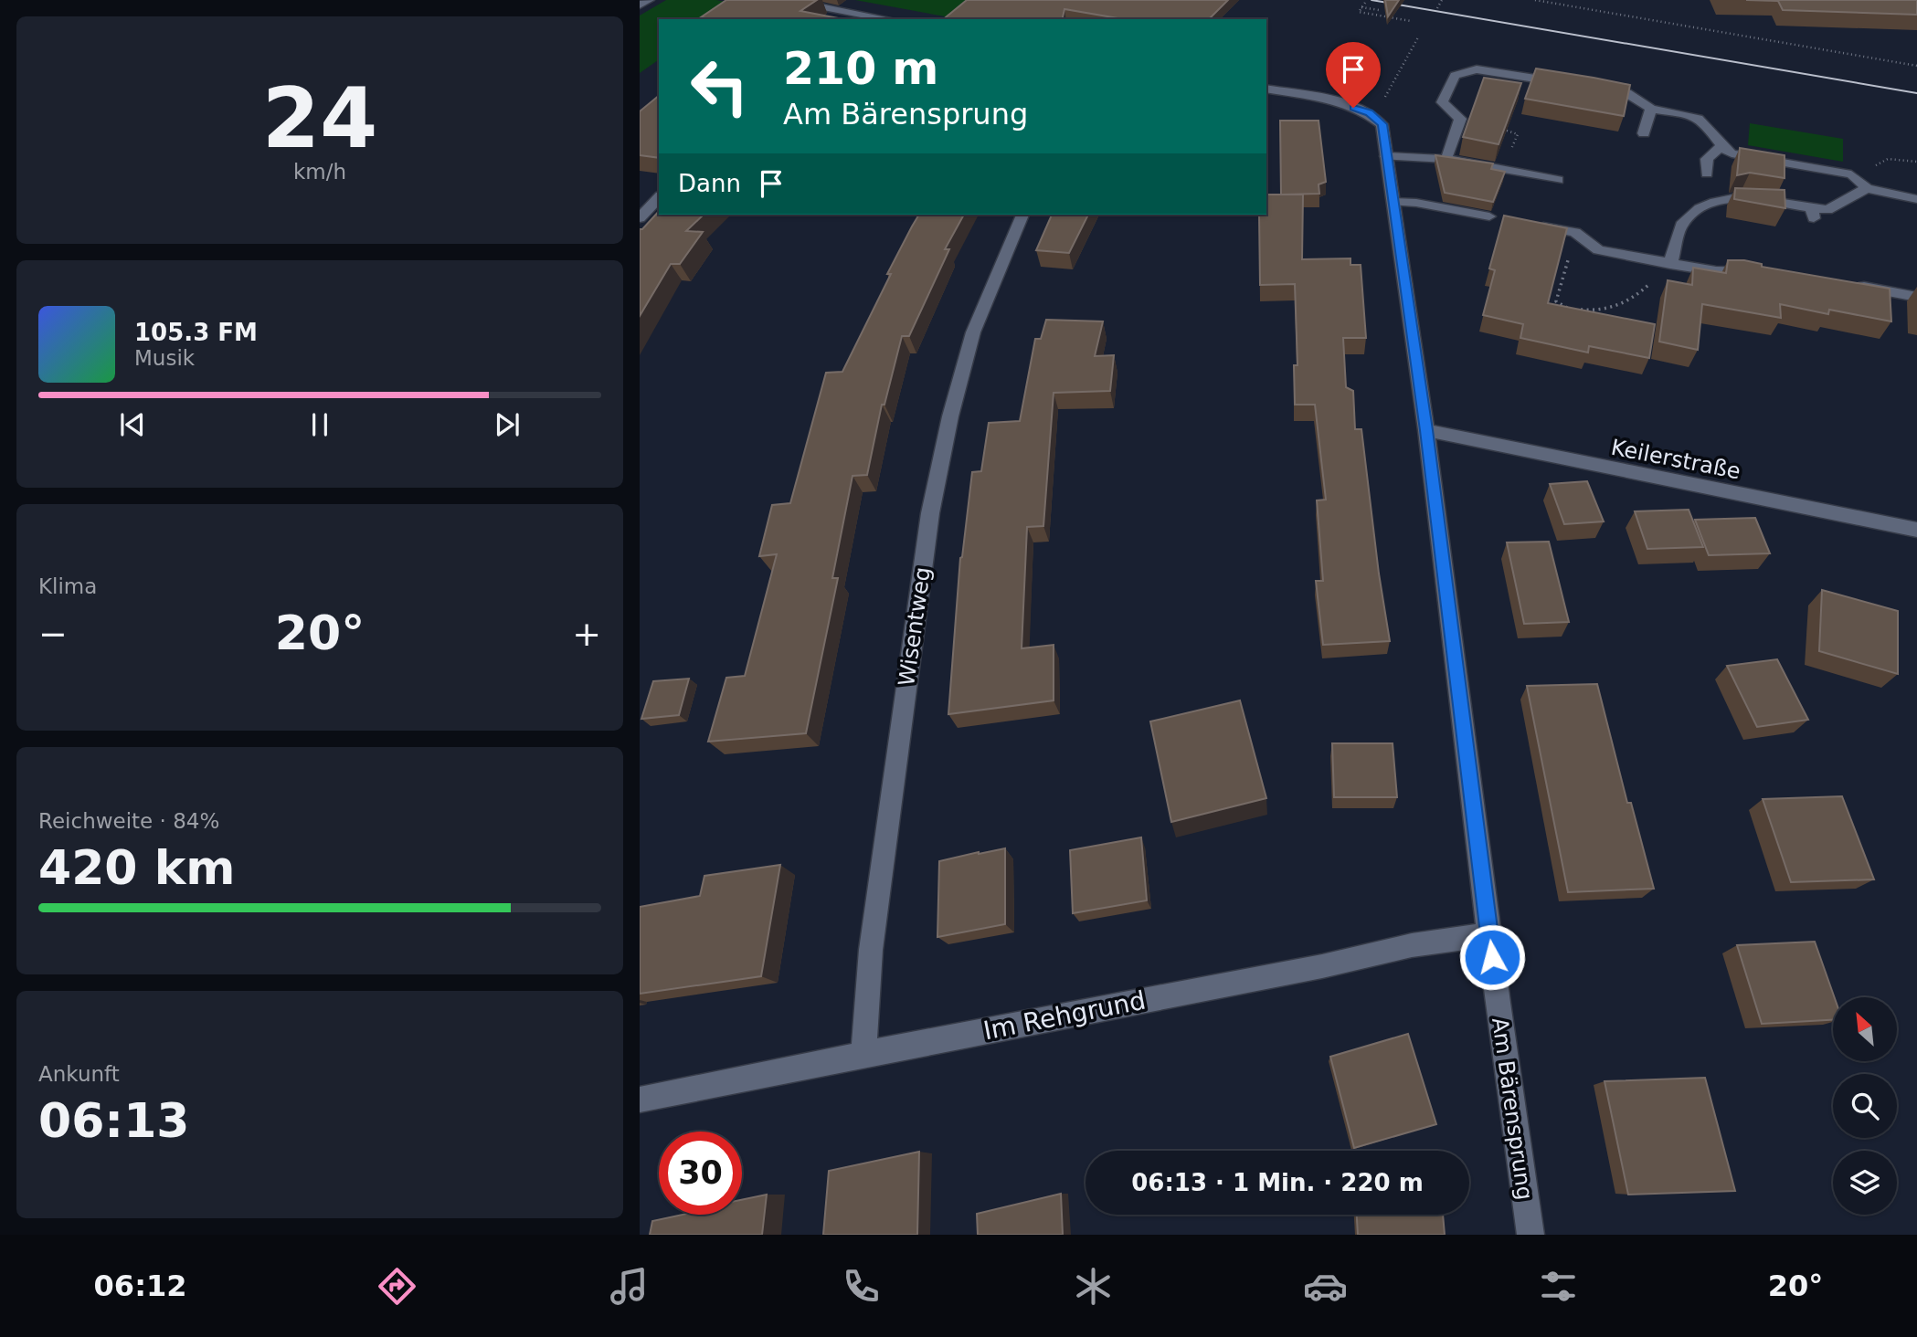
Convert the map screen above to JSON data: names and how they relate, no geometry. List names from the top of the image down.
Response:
{
  "streets": {
    "street": [
      "Keilerstraße",
      "Wisentweg",
      "Im Rehgrund",
      "Am Bärensprung"
    ]
  },
  "crossings": [
    ["Keilerstraße", "Am Bärensprung"],
    ["Wisentweg", "Im Rehgrund"],
    ["Im Rehgrund", "Am Bärensprung"]
  ],
  "north": "top left",
  "page": {
    "tile": [
      ["24", "km/h"],
      "Klima",
      ["Reichweite · 84%", "420 km"],
      ["Ankunft", "06:13"]
    ],
    "turn": ["210 m", "Am Bärensprung"],
    "then": "Dann",
    "song": ["105.3 FM", "Musik"],
    "heat": ["−", "20°", "+"],
    "limit": "30",
    "trip": "06:13 · 1 Min. · 220 m",
    "tabs": ["06:12", "20°"]
  }
}
